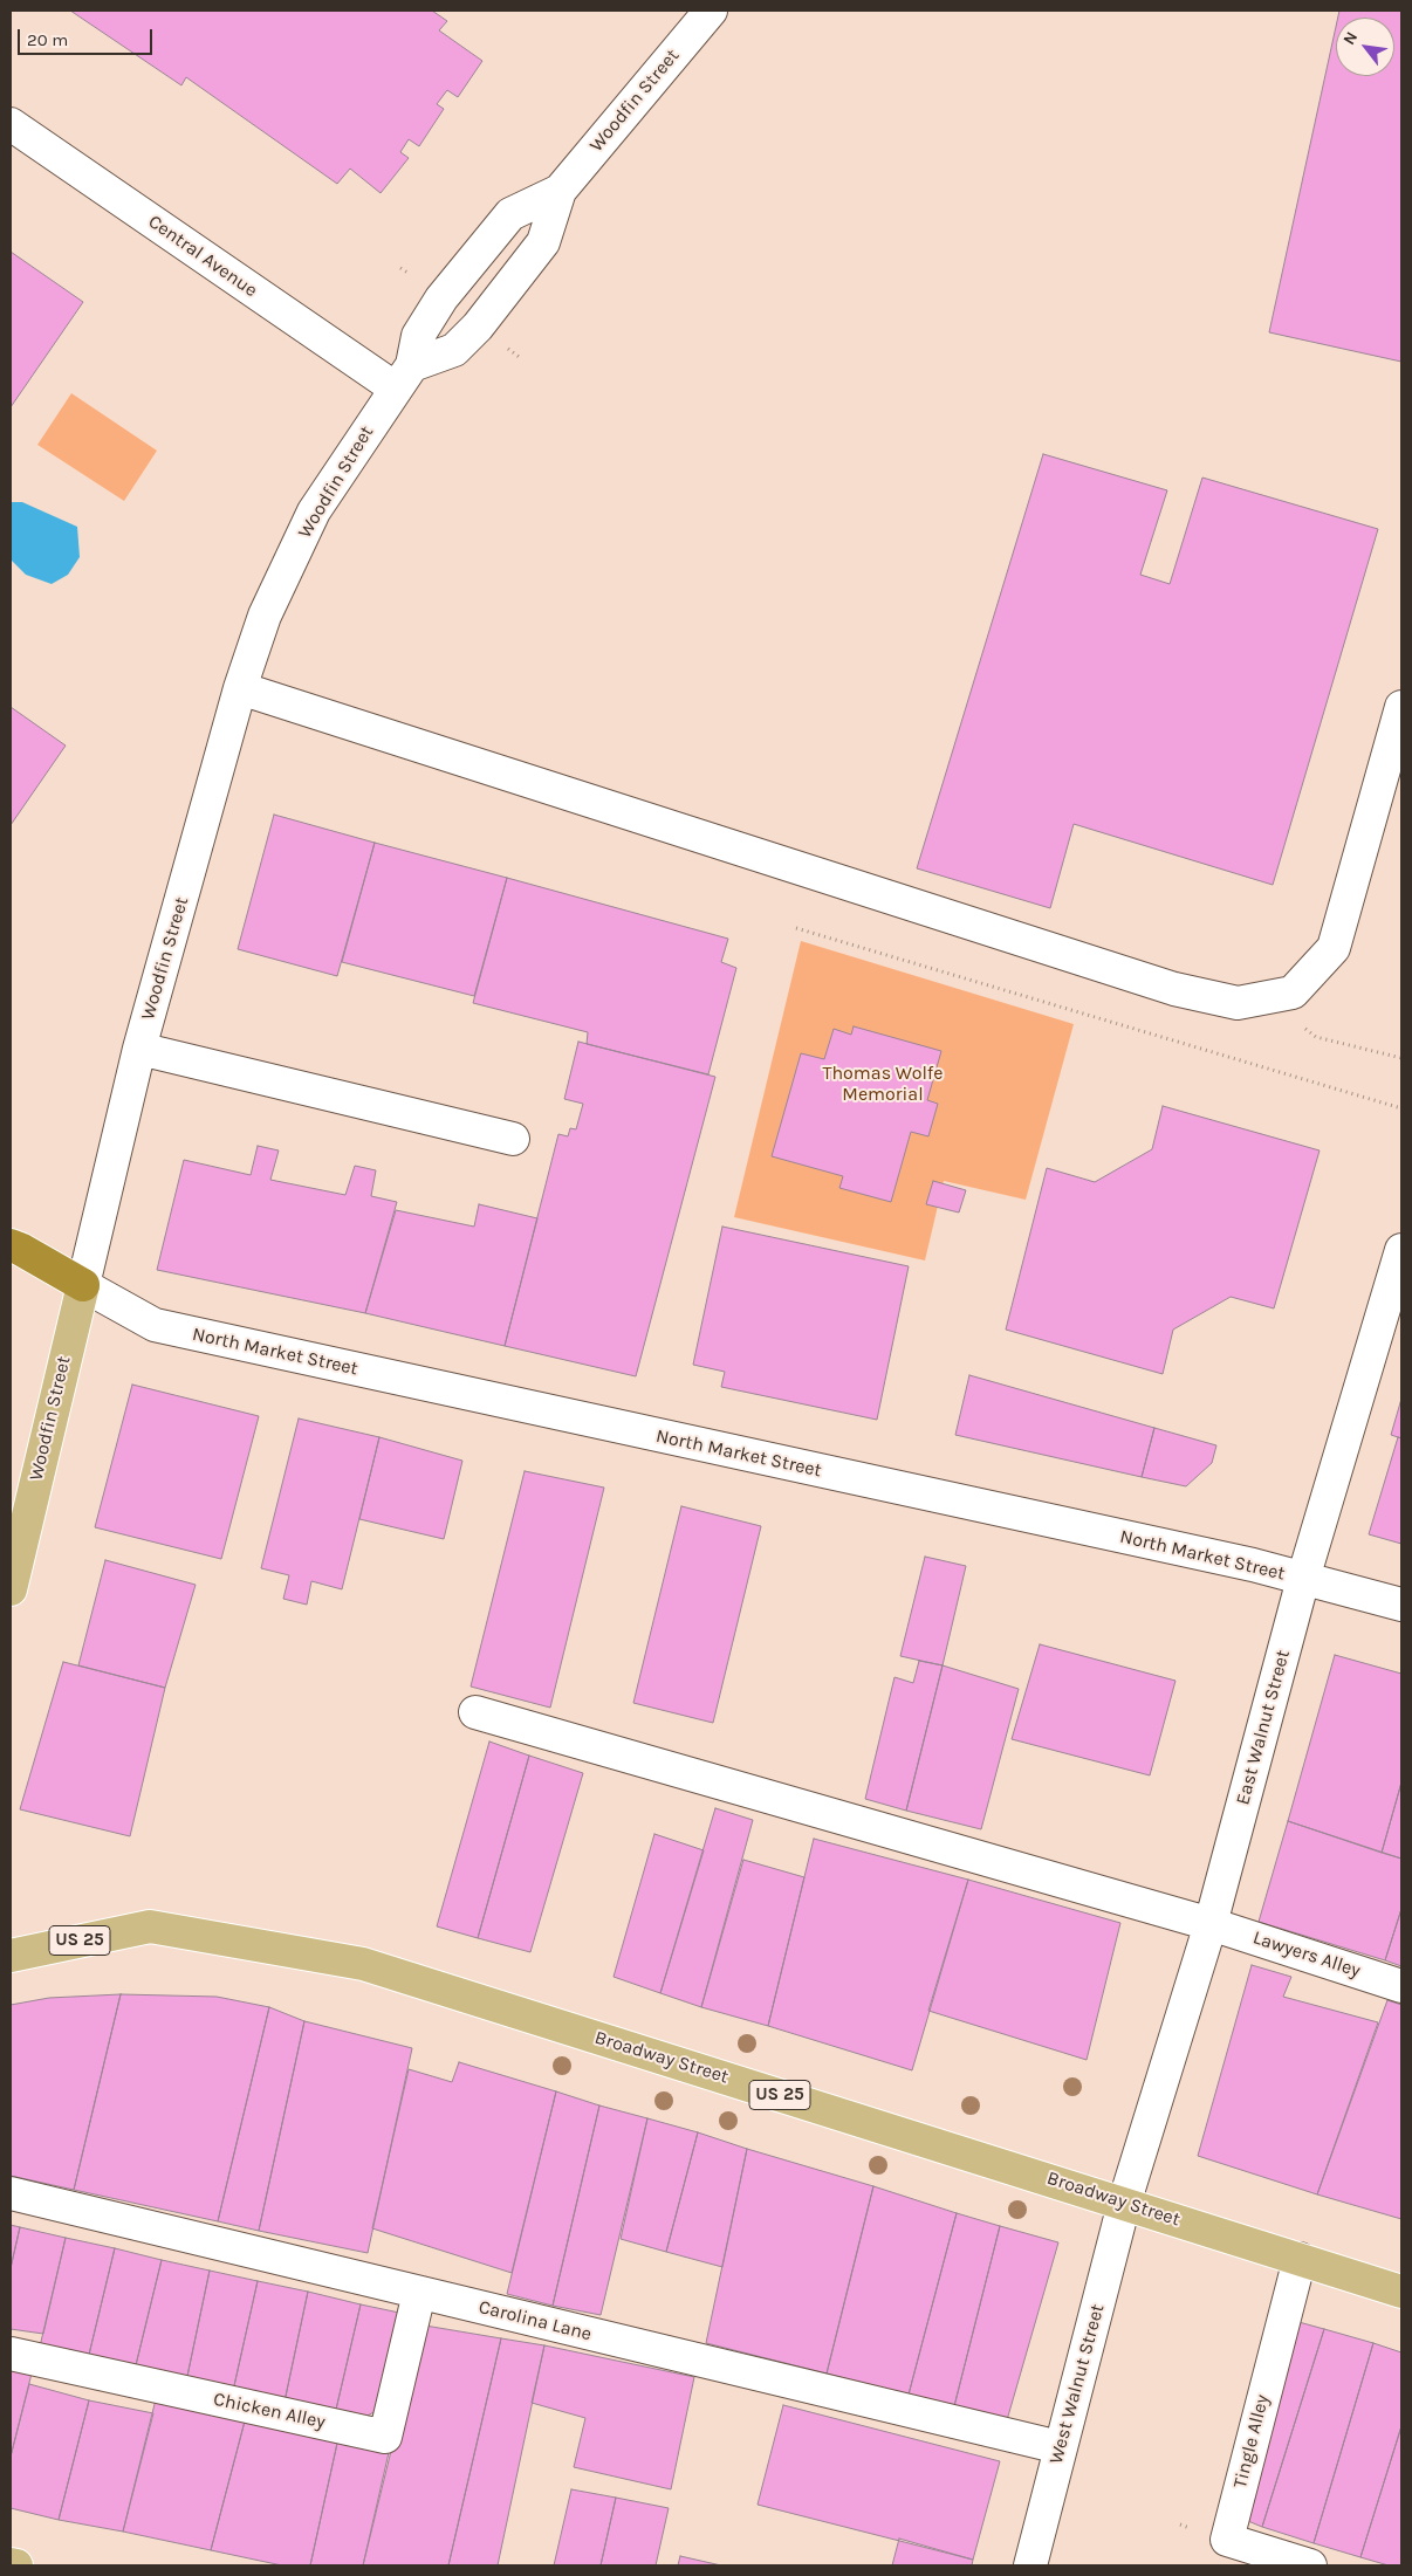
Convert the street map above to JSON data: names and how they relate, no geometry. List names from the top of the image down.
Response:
{
  "streets": {
    "main road": ["Woodfin Street", "US 25", "Broadway Street"],
    "street": [
      "Central Avenue",
      "North Market Street",
      "East Walnut Street",
      "Lawyers Alley",
      "Carolina Lane",
      "West Walnut Street",
      "Chicken Alley",
      "Tingle Alley"
    ]
  },
  "crossings": [
    ["Woodfin Street", "Central Avenue"],
    ["Woodfin Street", "North Market Street"],
    ["North Market Street", "East Walnut Street"],
    ["East Walnut Street", "Lawyers Alley"],
    ["East Walnut Street", "Broadway Street"],
    ["East Walnut Street", "West Walnut Street"],
    ["Broadway Street", "West Walnut Street"],
    ["Broadway Street", "Tingle Alley"],
    ["Carolina Lane", "West Walnut Street"],
    ["Carolina Lane", "Chicken Alley"]
  ],
  "parks": ["Thomas Wolfe Memorial"],
  "scale_bar": "20 m",
  "north": "top left"
}
